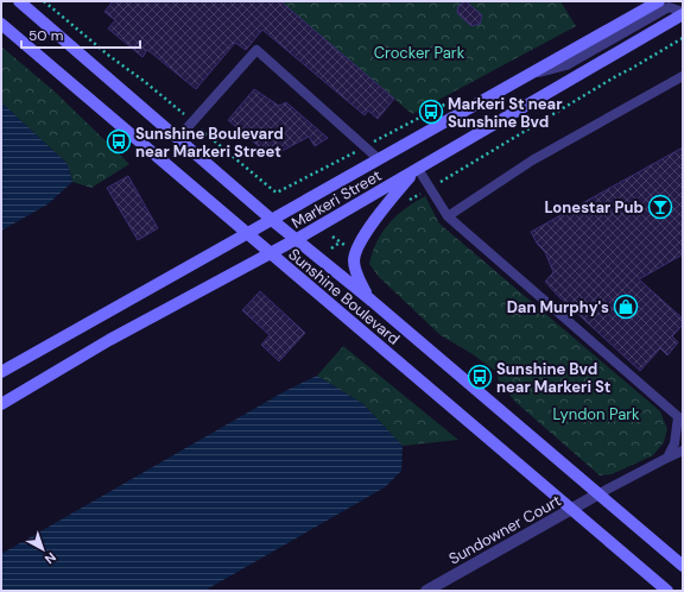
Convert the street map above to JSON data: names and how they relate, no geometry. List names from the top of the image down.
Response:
{
  "streets": {
    "main road": ["Markeri Street", "Sunshine Boulevard"],
    "street": ["Sundowner Court"]
  },
  "crossings": [
    ["Markeri Street", "Sunshine Boulevard"],
    ["Sunshine Boulevard", "Sundowner Court"]
  ],
  "parks": ["Crocker Park", "Lyndon Park"],
  "places": {
    "bus stop": ["Markeri St near Sunshine Bvd", "Sunshine Boulevard near Markeri Street", "Sunshine Bvd near Markeri St"],
    "bar": ["Lonestar Pub"],
    "shop": ["Dan Murphy's"]
  },
  "scale_bar": "50 m",
  "north": "bottom right"
}
